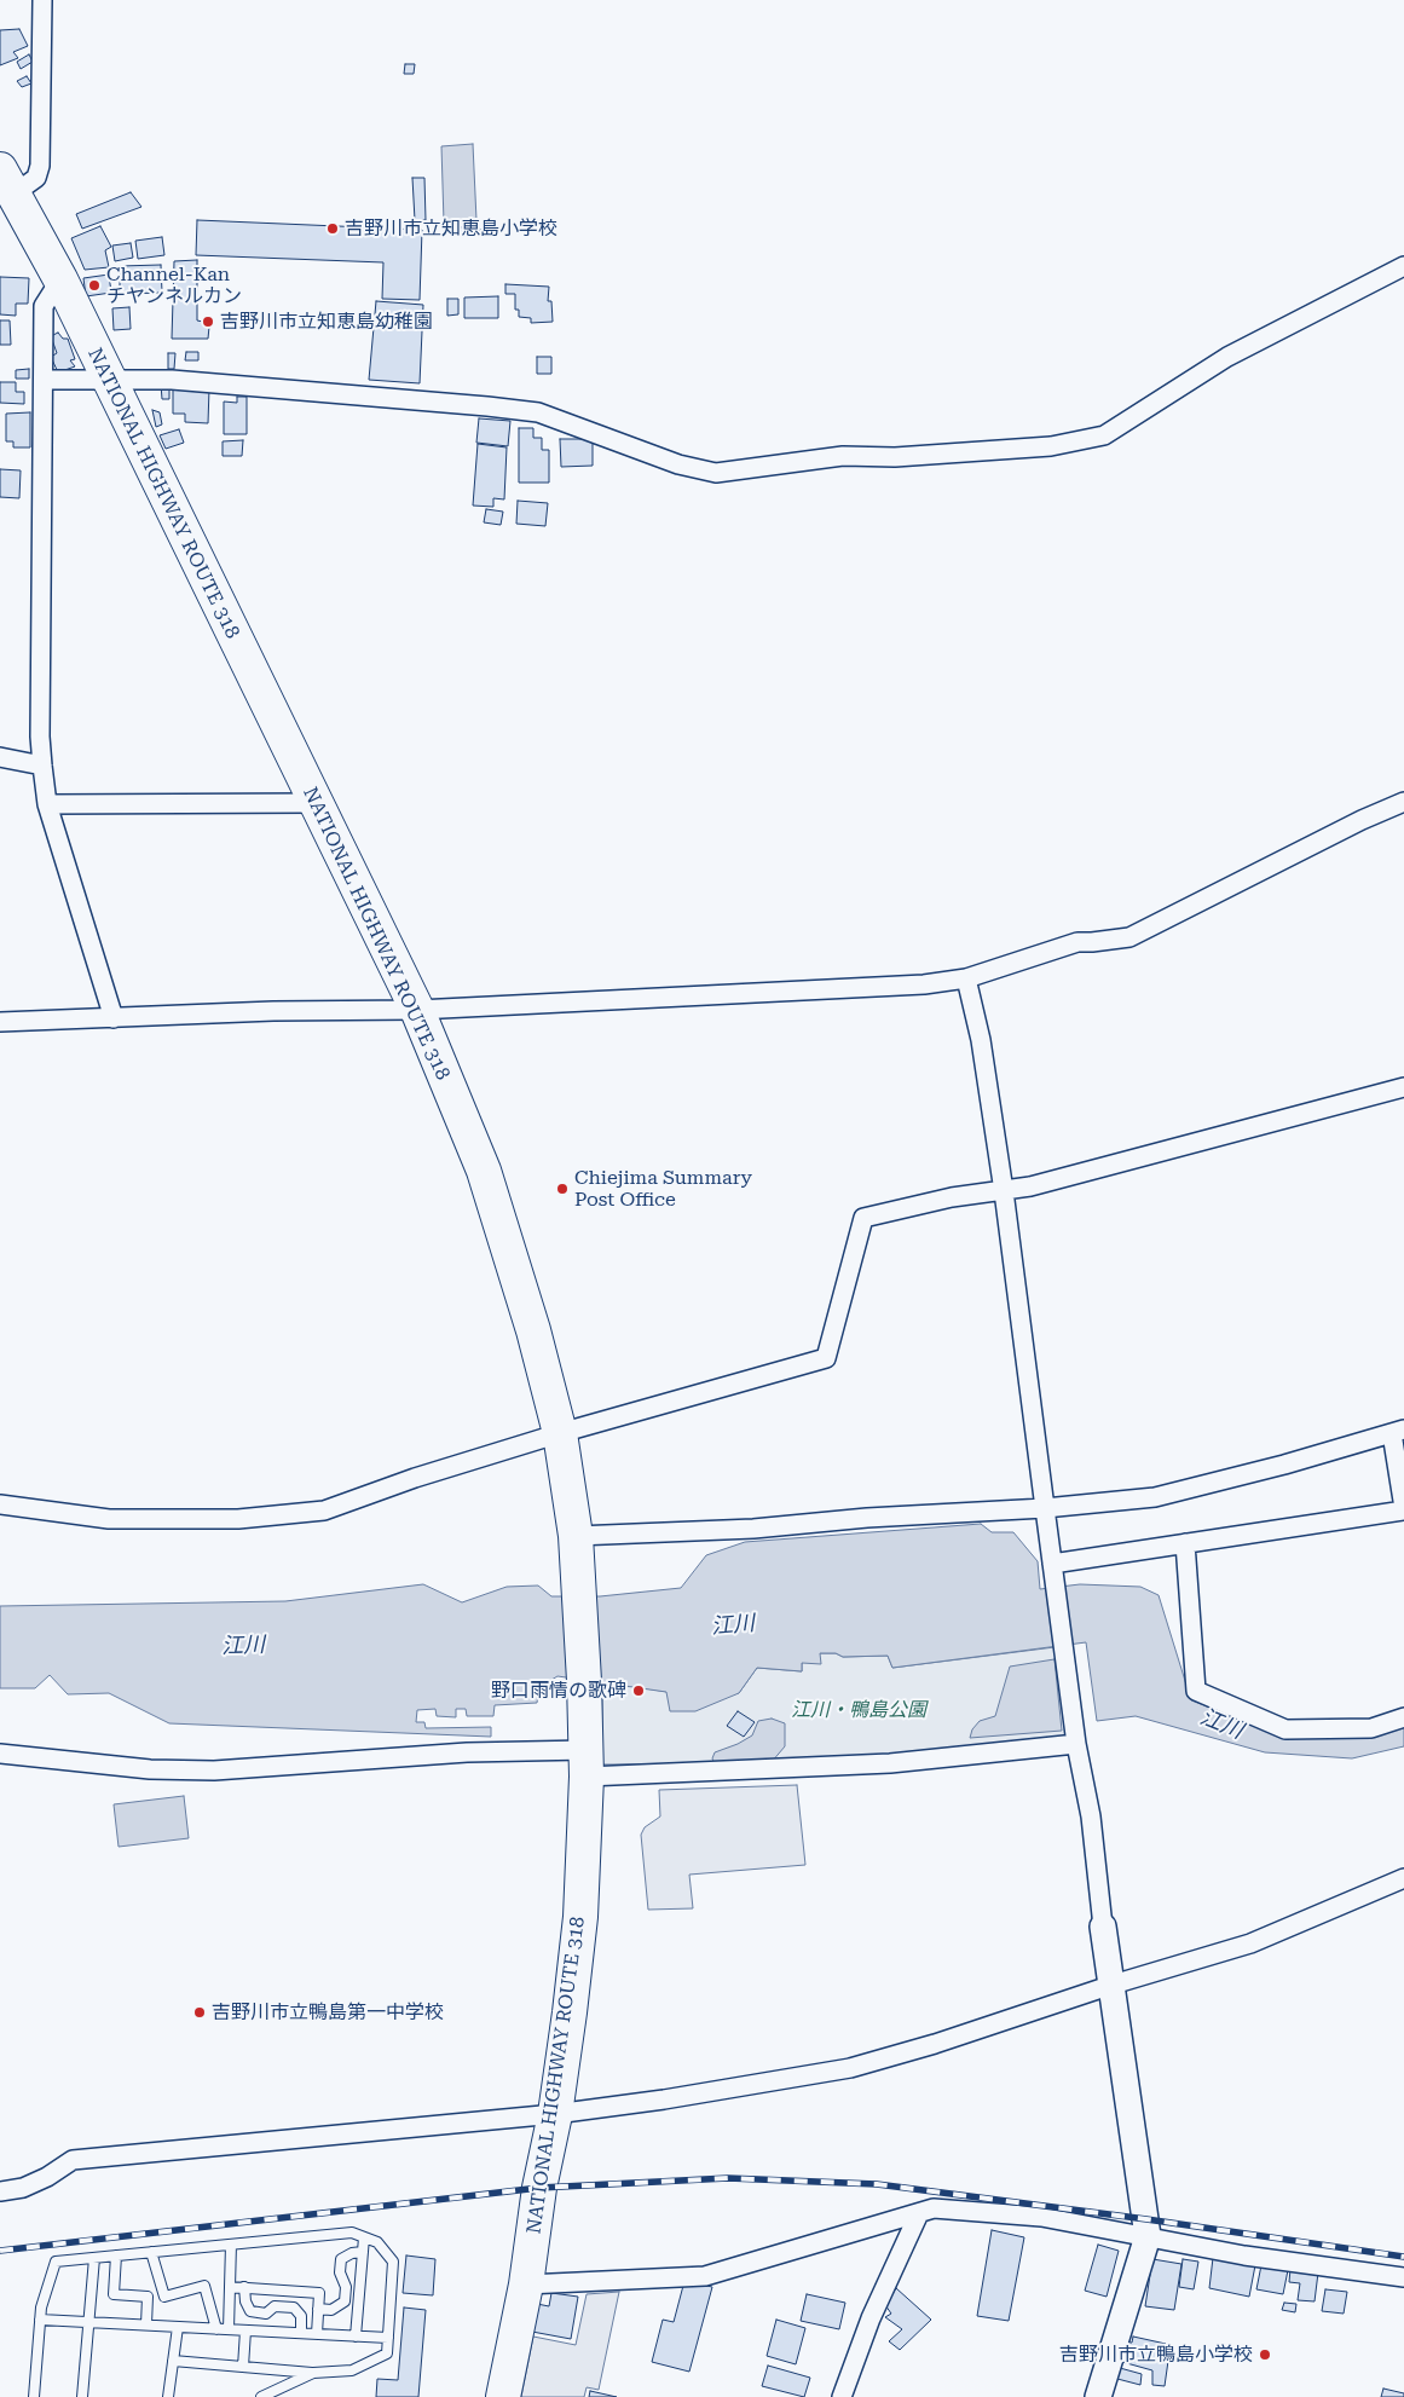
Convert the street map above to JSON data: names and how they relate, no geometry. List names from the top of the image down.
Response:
{
  "streets": {
    "highway": ["NATIONAL HIGHWAY ROUTE 318"]
  },
  "water": ["江川"],
  "parks": ["江川・鴨島公園"],
  "places": [
    "吉野川市立知恵島小学校",
    "Channel-Kan チヤンネルカン",
    "吉野川市立知恵島幼稚園",
    "Chiejima Summary Post Office",
    "野口雨情の歌碑",
    "吉野川市立鴨島第一中学校",
    "吉野川市立鴨島小学校"
  ]
}
